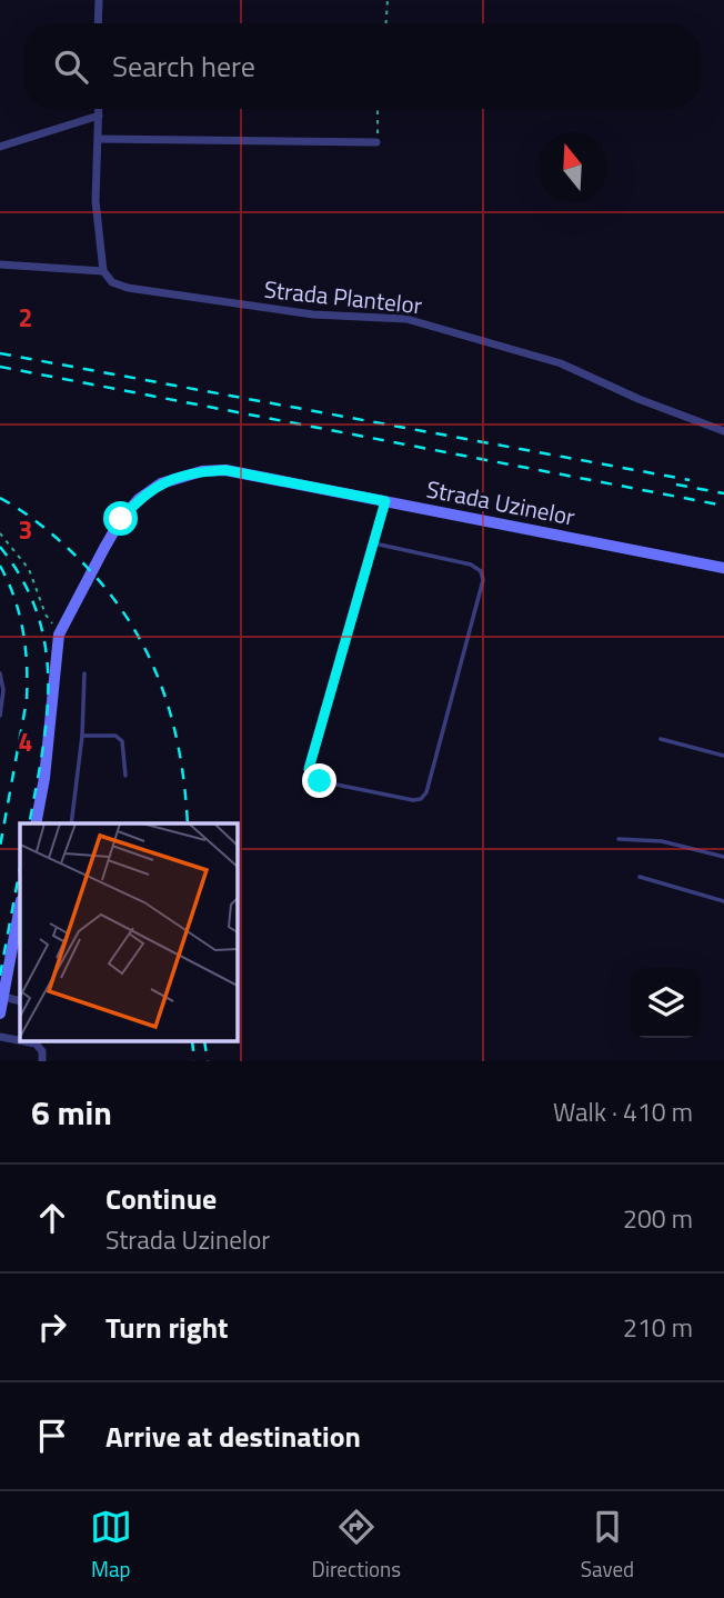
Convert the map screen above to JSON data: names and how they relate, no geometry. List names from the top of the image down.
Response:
{
  "streets": {
    "street": ["Strada Plantelor", "Strada Uzinelor"]
  },
  "north": "top",
  "page": {
    "search": "Search here",
    "heading": ["6 min", "Walk · 410 m"],
    "list": [
      ["Continue", "Strada Uzinelor", "200 m"],
      ["Turn right", "210 m"],
      "Arrive at destination"
    ],
    "nav": ["Map", "Directions", "Saved"]
  },
  "grid": {
    "rows": ["2", "3", "4"]
  }
}
